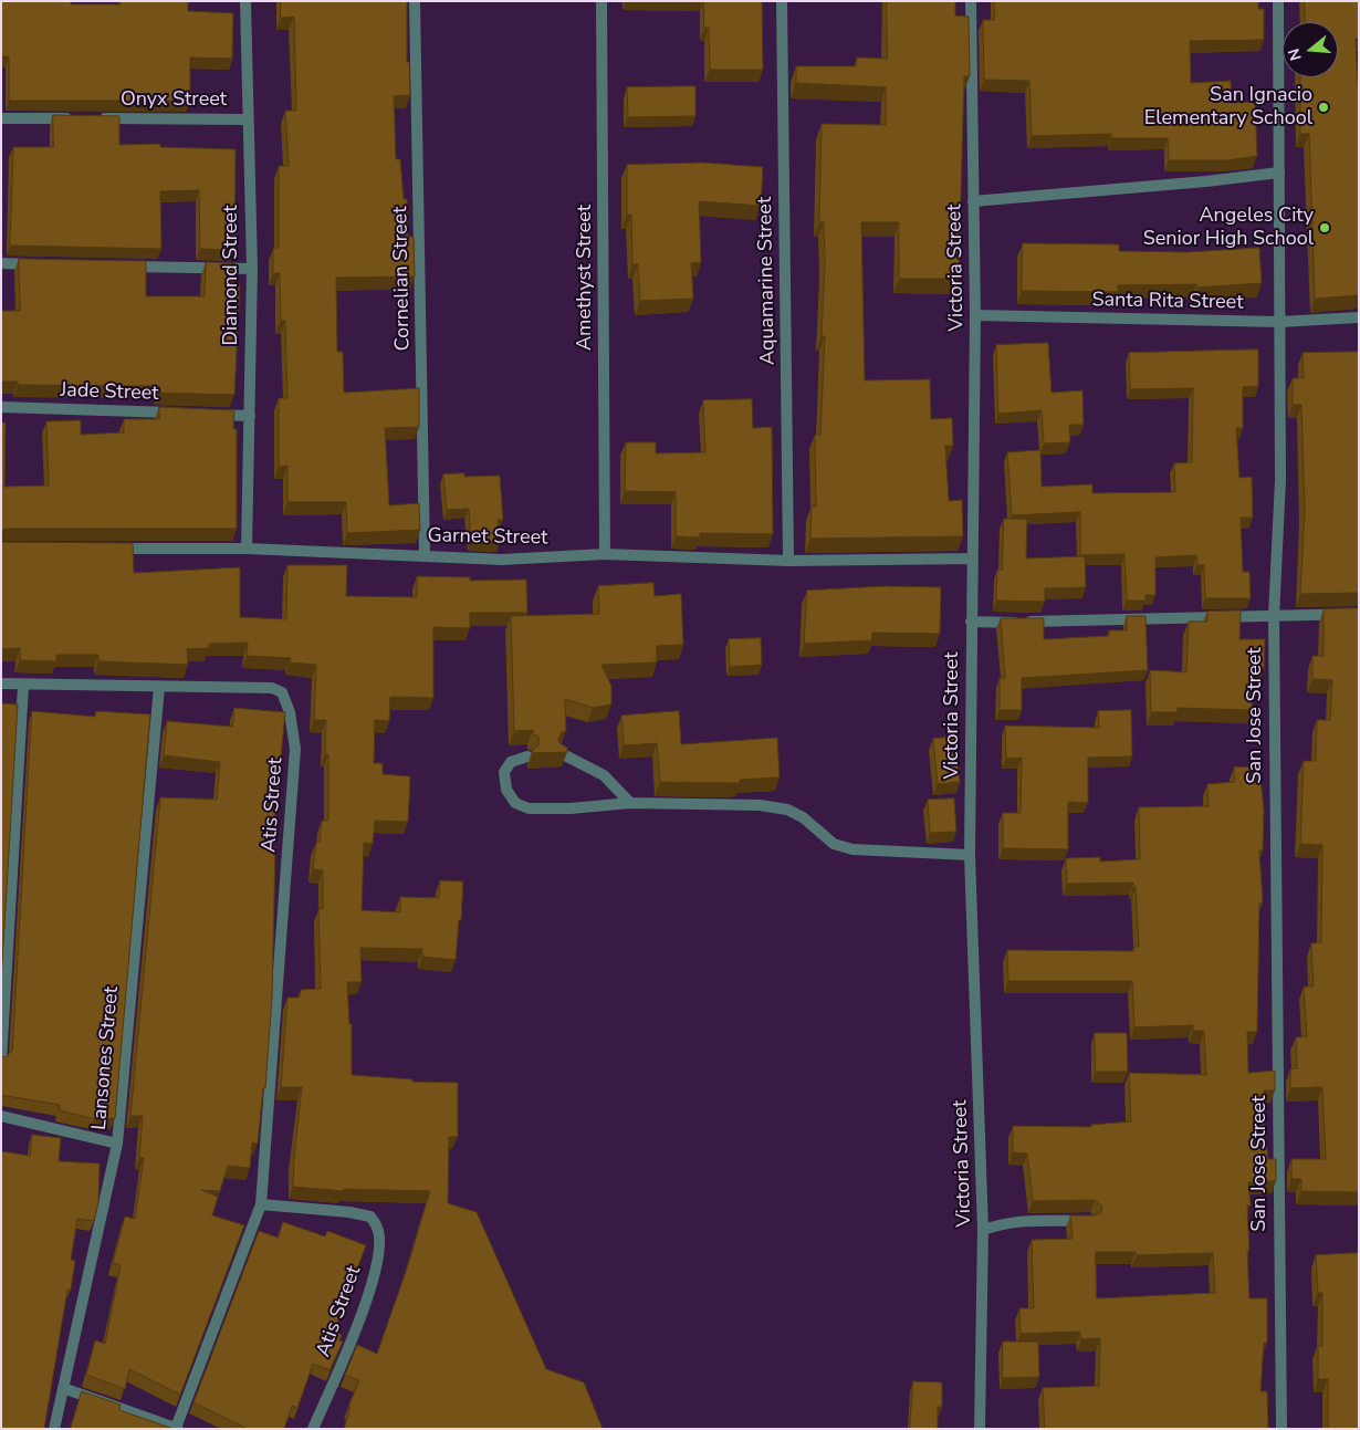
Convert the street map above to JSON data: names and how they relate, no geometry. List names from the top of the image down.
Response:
{
  "streets": {
    "street": [
      "Onyx Street",
      "Victoria Street",
      "Diamond Street",
      "Amethyst Street",
      "Cornelian Street",
      "Aquamarine Street",
      "Santa Rita Street",
      "Jade Street",
      "Garnet Street",
      "San Jose Street",
      "Atis Street",
      "Lansones Street"
    ]
  },
  "crossings": [
    ["Onyx Street", "Diamond Street"],
    ["Victoria Street", "Santa Rita Street"],
    ["Victoria Street", "Garnet Street"],
    ["Diamond Street", "Garnet Street"],
    ["Amethyst Street", "Garnet Street"],
    ["Cornelian Street", "Garnet Street"],
    ["Aquamarine Street", "Garnet Street"],
    ["Santa Rita Street", "San Jose Street"],
    ["Atis Street", "Lansones Street"]
  ],
  "places": ["San Ignacio Elementary School", "Angeles City Senior High School"],
  "north": "left"
}
